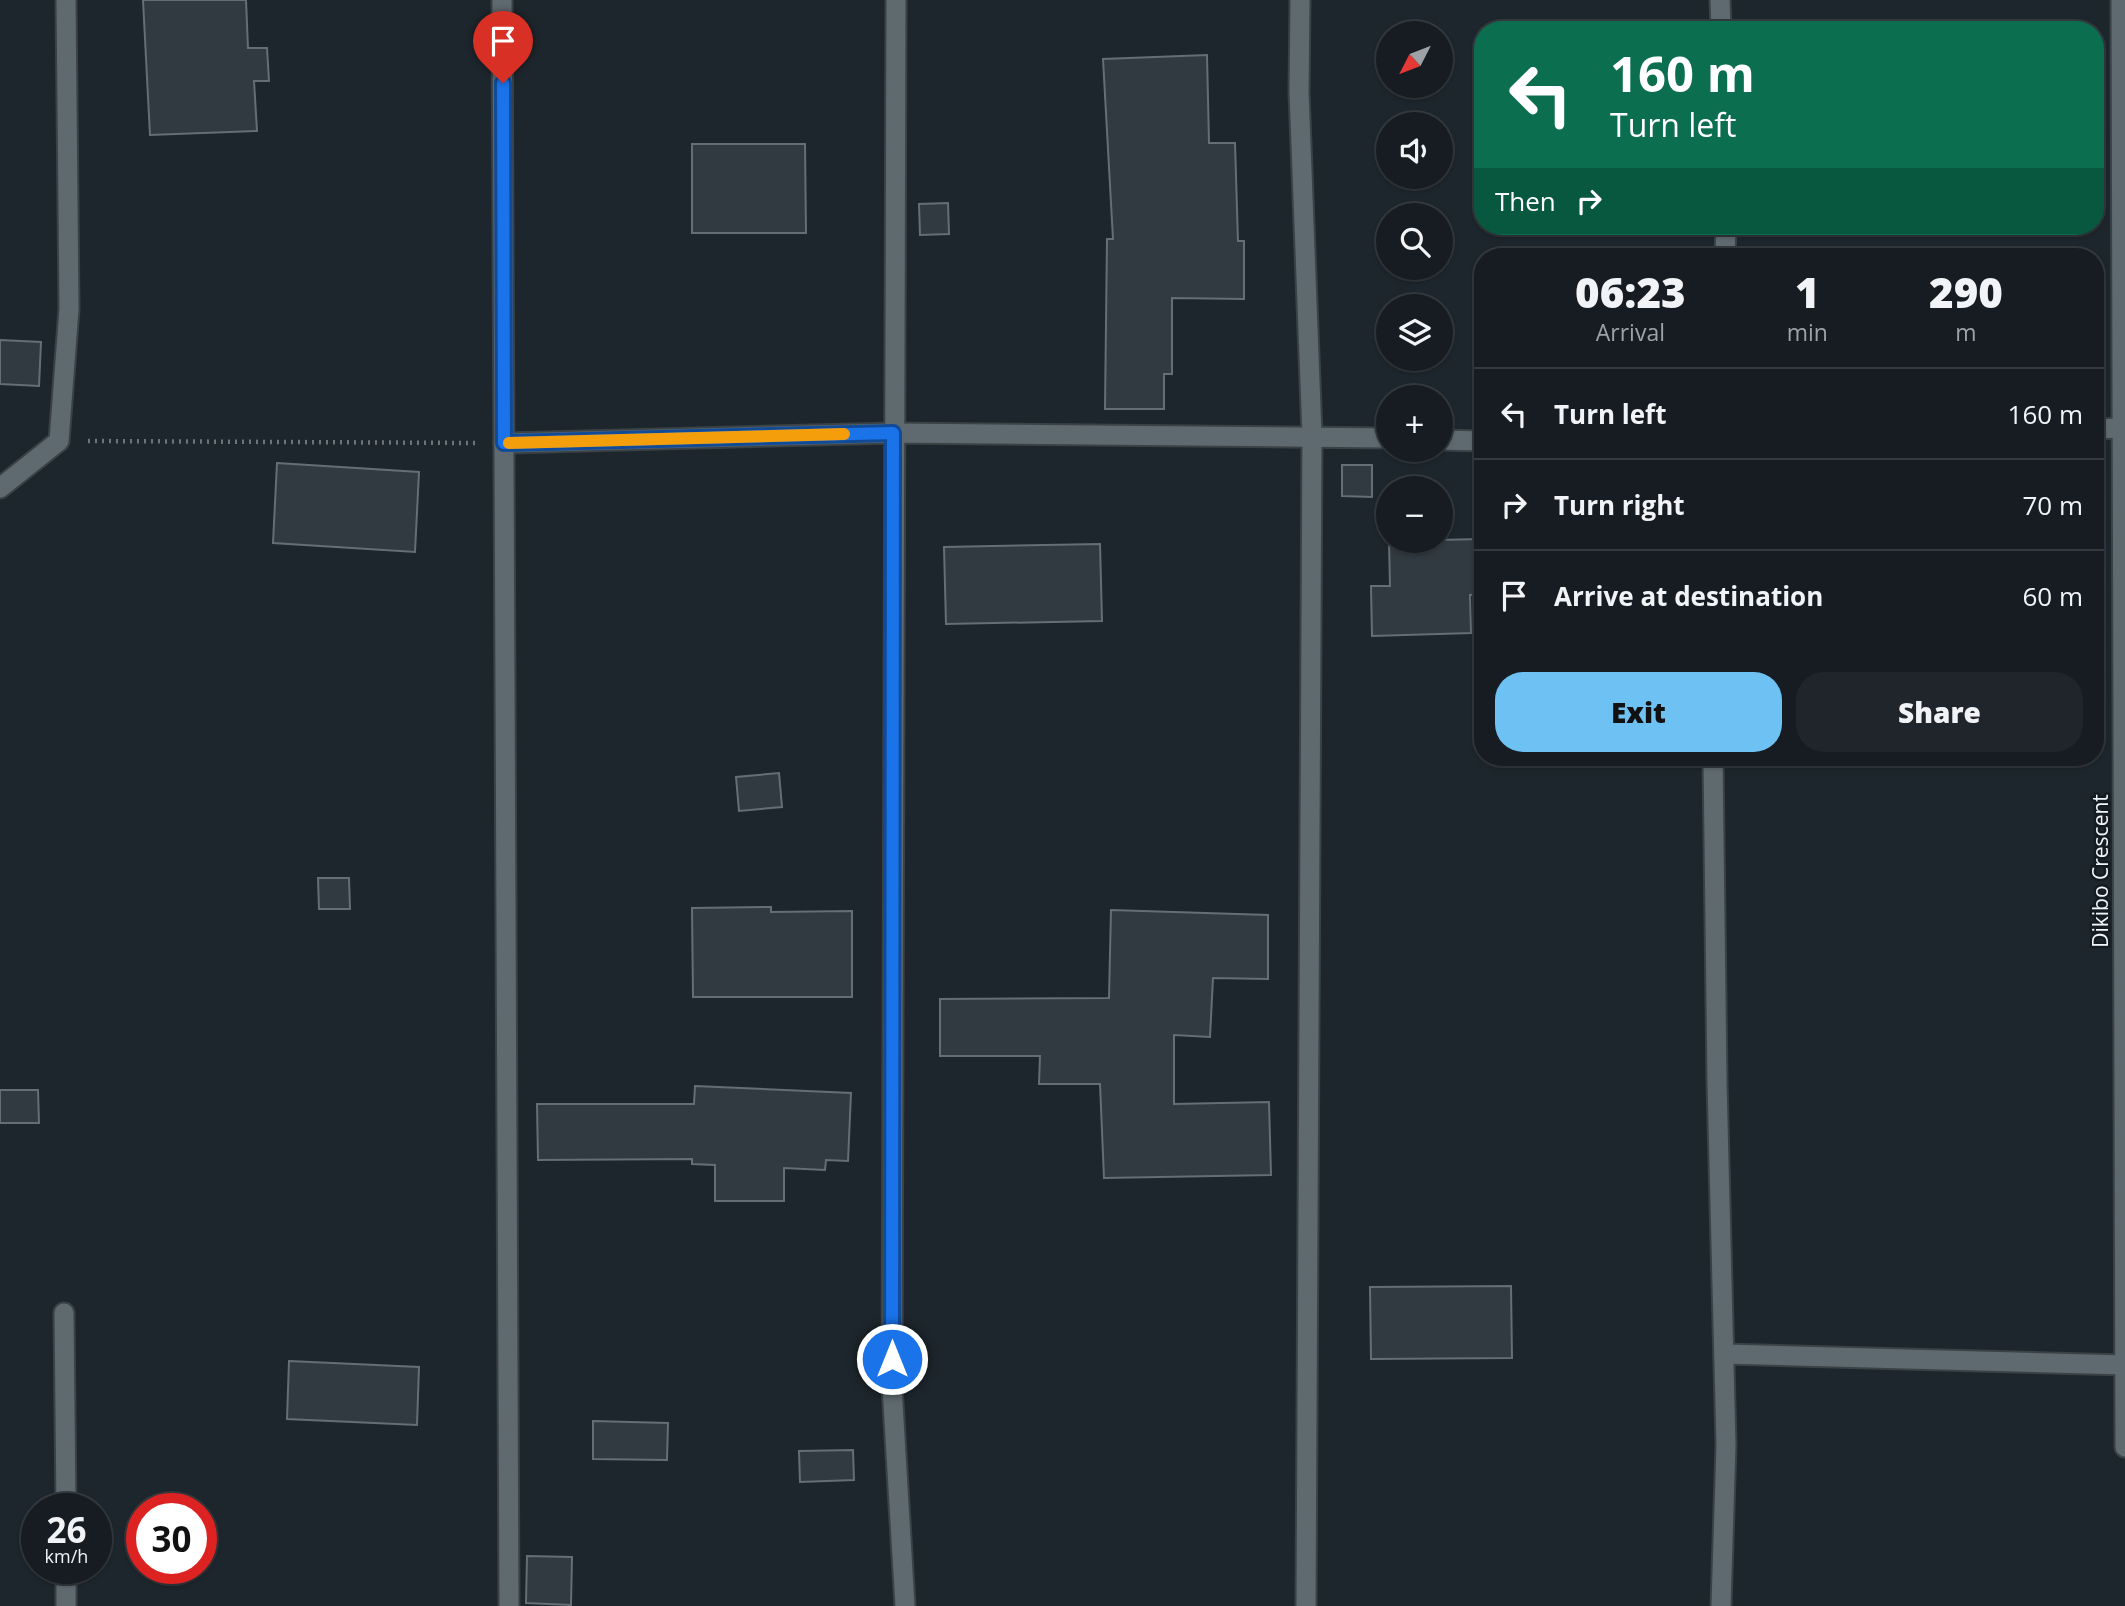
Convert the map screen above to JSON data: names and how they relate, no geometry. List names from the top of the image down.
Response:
{
  "streets": {
    "street": ["Dikibo Crescent"]
  },
  "north": "bottom left",
  "page": {
    "map_buttons": ["+", "−"],
    "turn": ["160 m", "Turn left"],
    "then": "Then",
    "eta": [
      "06:23",
      "Arrival",
      "1",
      "min",
      "290",
      "m"
    ],
    "list": [
      {
        "name": "Turn left",
        "value": "160 m"
      },
      {
        "name": "Turn right",
        "value": "70 m"
      },
      {
        "name": "Arrive at destination",
        "value": "60 m"
      }
    ],
    "buttons": ["Exit", "Share"],
    "speed": "26 km/h",
    "limit": "30"
  }
}
